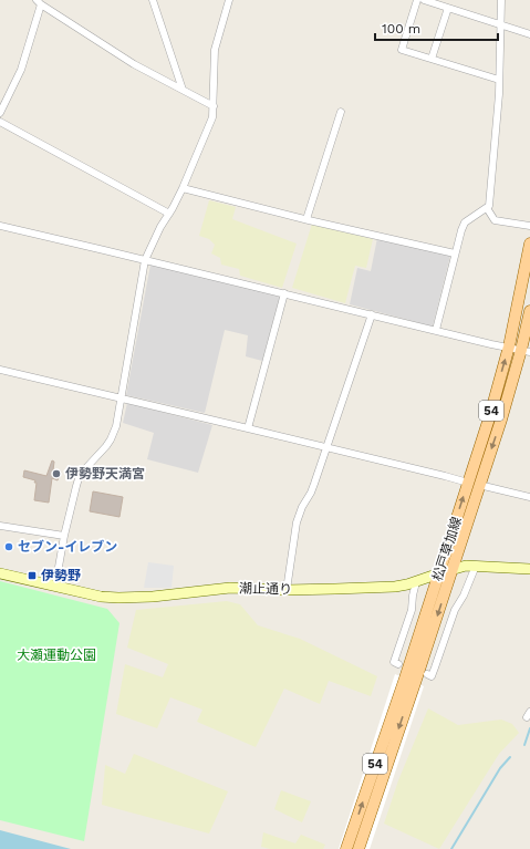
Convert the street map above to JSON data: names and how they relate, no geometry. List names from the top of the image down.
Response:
{
  "streets": {
    "main road": ["54", "松戸草加線"],
    "street": ["潮止通り"]
  },
  "crossings": [
    ["松戸草加線", "潮止通り"]
  ],
  "parks": ["大瀬運動公園"],
  "places": {
    "other": ["伊勢野天満宮", "セブン-イレブン"],
    "transit": ["伊勢野"]
  },
  "scale_bar": "100 m"
}
